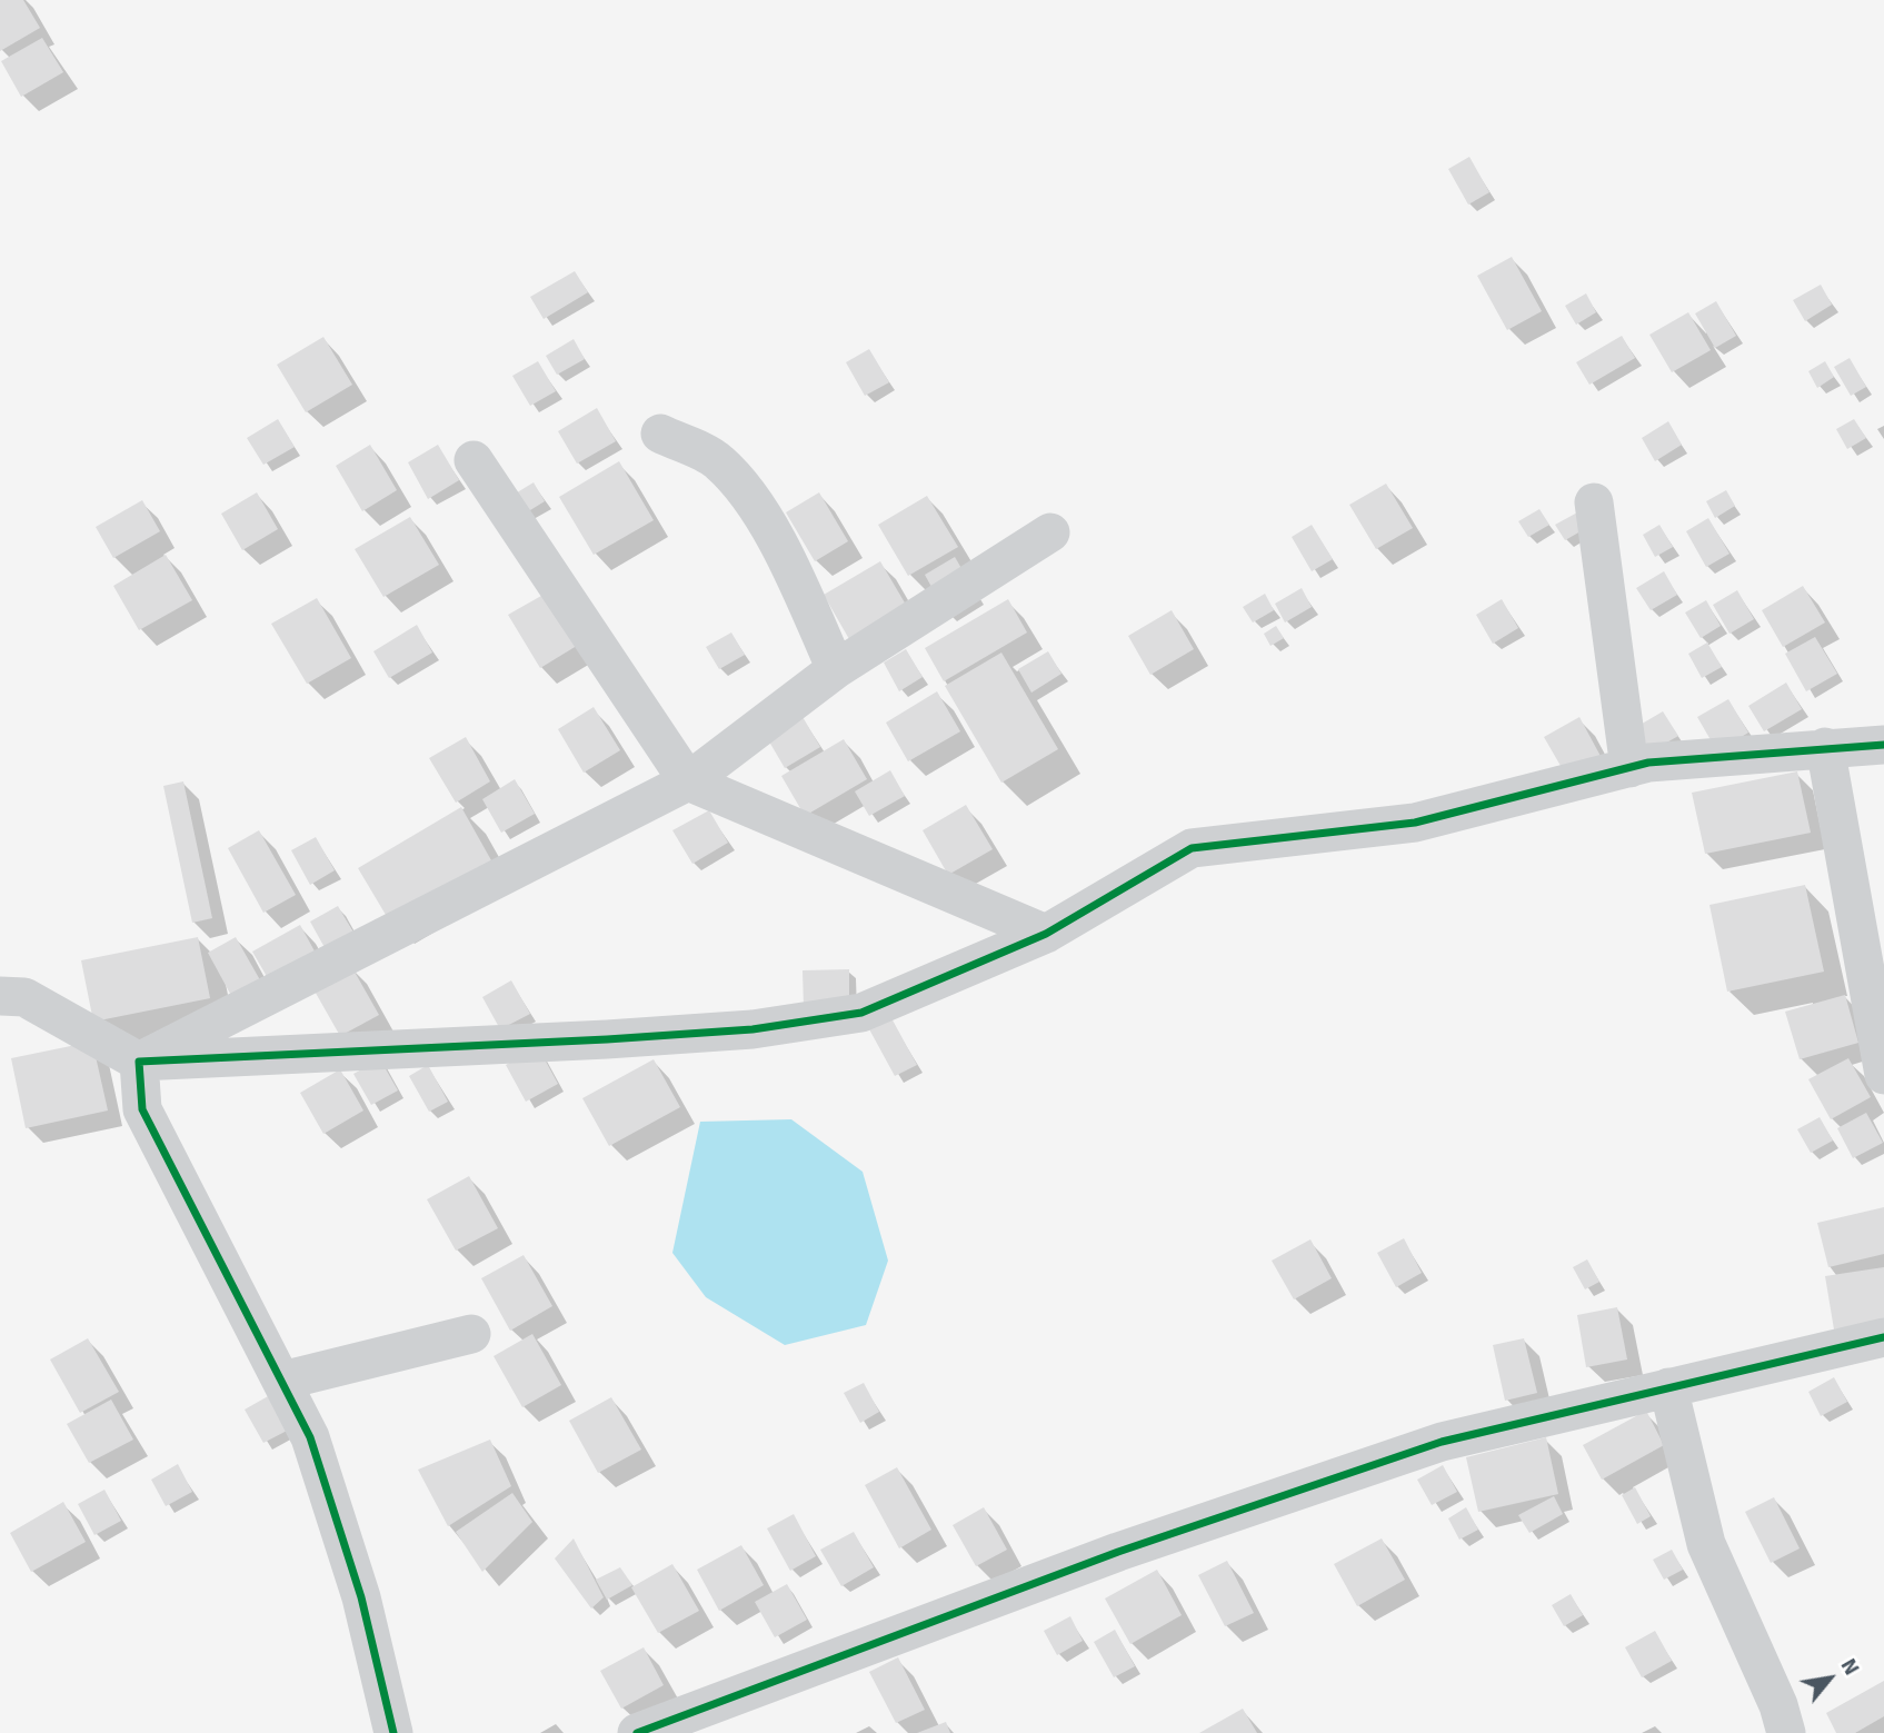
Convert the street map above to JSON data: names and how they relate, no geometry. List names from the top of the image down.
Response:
{
  "north": "top right"
}
